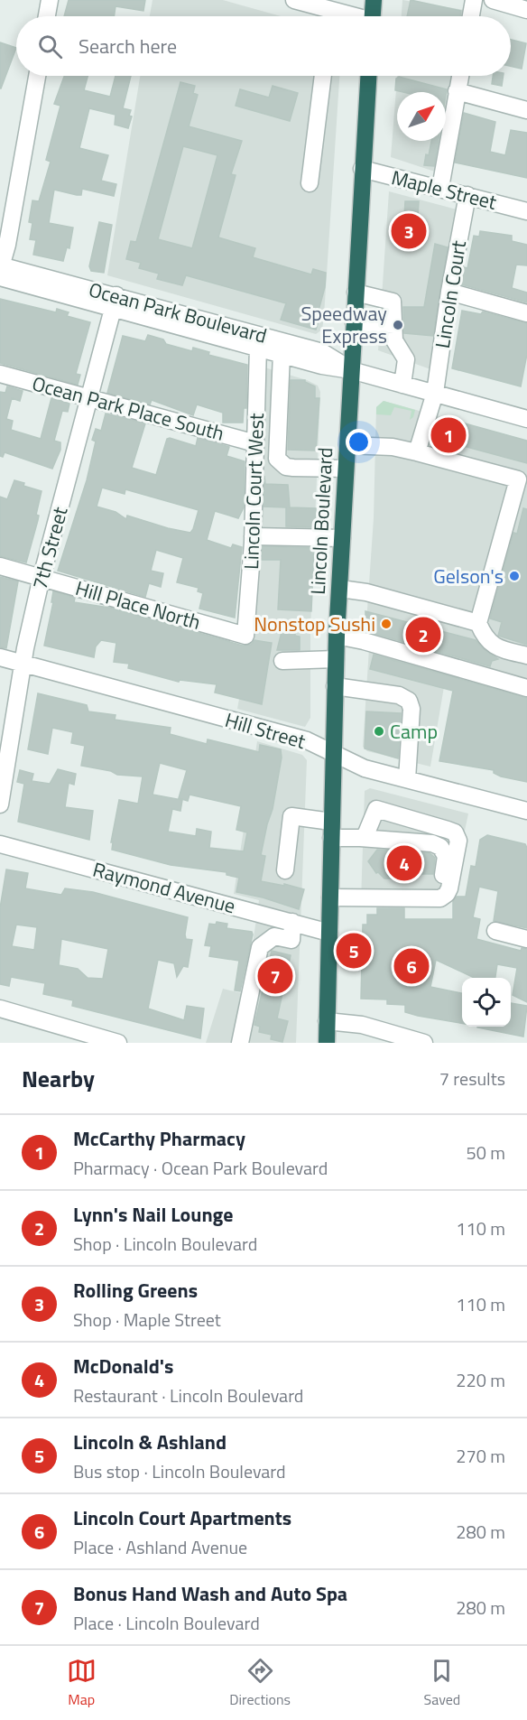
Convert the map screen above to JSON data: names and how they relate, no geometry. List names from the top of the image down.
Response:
{
  "streets": {
    "highway": ["Lincoln Boulevard"],
    "street": [
      "Maple Street",
      "Lincoln Court",
      "Ocean Park Boulevard",
      "Ocean Park Place South",
      "Lincoln Court West",
      "7th Street",
      "Hill Place North",
      "Hill Street",
      "Raymond Avenue"
    ]
  },
  "crossings": [
    ["Maple Street", "Lincoln Court"],
    ["Maple Street", "Lincoln Boulevard"],
    ["Lincoln Court", "Ocean Park Boulevard"],
    ["Ocean Park Boulevard", "Lincoln Court West"],
    ["Ocean Park Boulevard", "Lincoln Boulevard"],
    ["Ocean Park Boulevard", "7th Street"],
    ["Ocean Park Place South", "Lincoln Court West"],
    ["Ocean Park Place South", "7th Street"],
    ["Lincoln Court West", "Hill Place North"],
    ["Lincoln Boulevard", "Hill Street"],
    ["Lincoln Boulevard", "Raymond Avenue"],
    ["7th Street", "Hill Place North"],
    ["7th Street", "Hill Street"]
  ],
  "places": [
    "Speedway Express",
    "Gelson's",
    "Nonstop Sushi",
    "Camp"
  ],
  "north": "top right",
  "page": {
    "search": "Search here",
    "pins": [
      "3",
      "1",
      "2",
      "4",
      "5",
      "6",
      "7"
    ],
    "heading": ["Nearby", "7 results"],
    "list": [
      {
        "mark": "1",
        "name": "McCarthy Pharmacy",
        "note": "Pharmacy · Ocean Park Boulevard",
        "value": "50 m"
      },
      {
        "mark": "2",
        "name": "Lynn's Nail Lounge",
        "note": "Shop · Lincoln Boulevard",
        "value": "110 m"
      },
      {
        "mark": "3",
        "name": "Rolling Greens",
        "note": "Shop · Maple Street",
        "value": "110 m"
      },
      {
        "mark": "4",
        "name": "McDonald's",
        "note": "Restaurant · Lincoln Boulevard",
        "value": "220 m"
      },
      {
        "mark": "5",
        "name": "Lincoln & Ashland",
        "note": "Bus stop · Lincoln Boulevard",
        "value": "270 m"
      },
      {
        "mark": "6",
        "name": "Lincoln Court Apartments",
        "note": "Place · Ashland Avenue",
        "value": "280 m"
      },
      {
        "mark": "7",
        "name": "Bonus Hand Wash and Auto Spa",
        "note": "Place · Lincoln Boulevard",
        "value": "280 m"
      }
    ],
    "nav": ["Map", "Directions", "Saved"]
  }
}
